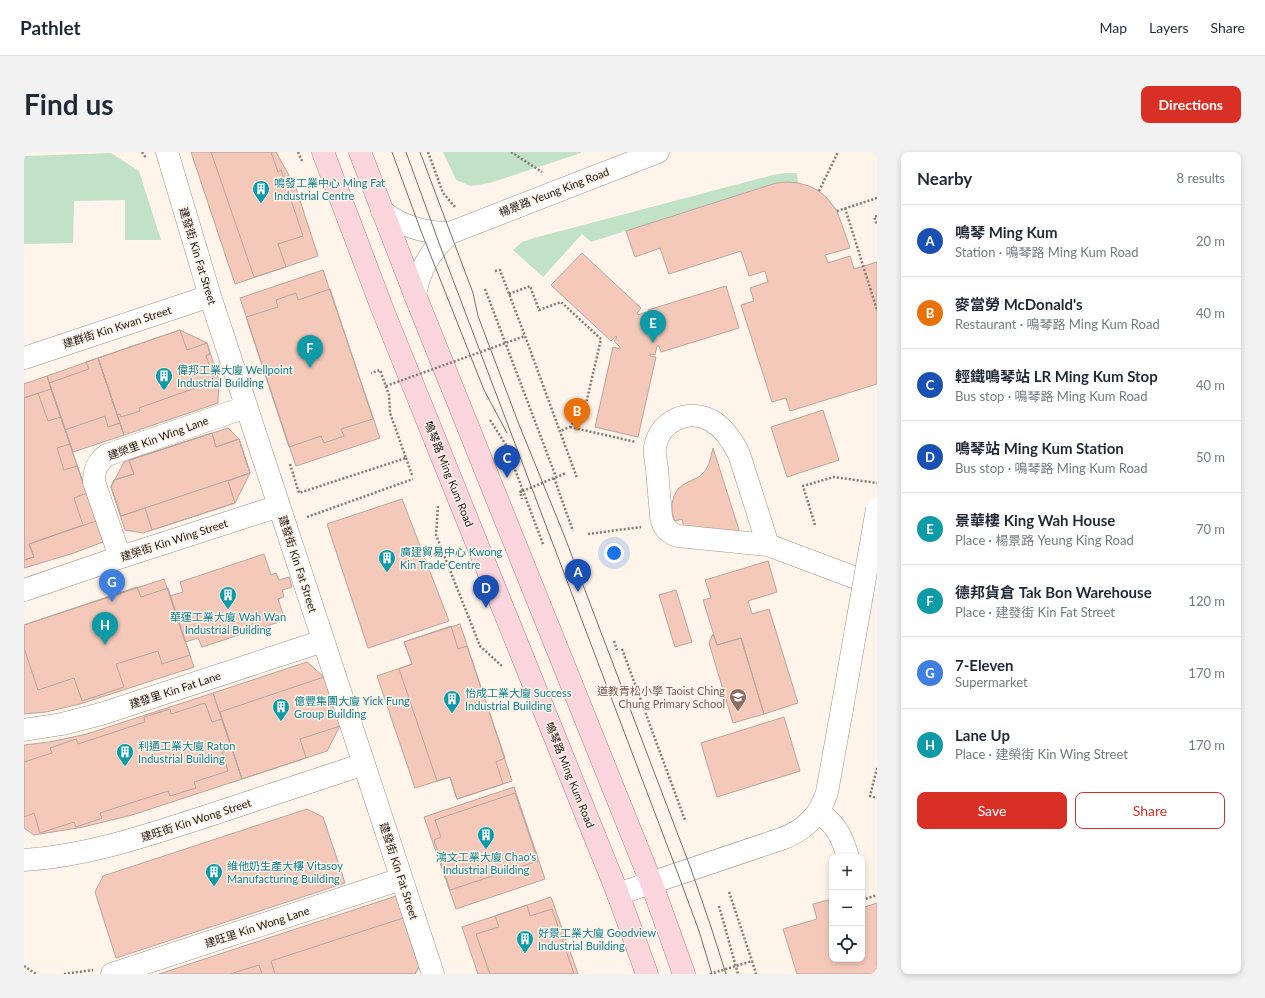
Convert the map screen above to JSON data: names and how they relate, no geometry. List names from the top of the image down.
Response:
{
  "streets": {
    "main road": ["鳴琴路 Ming Kum Road"],
    "street": [
      "楊景路 Yeung King Road",
      "建發街 Kin Fat Street",
      "建群街 Kin Kwan Street",
      "建榮里 Kin Wing Lane",
      "建榮街 Kin Wing Street",
      "建發里 Kin Fat Lane",
      "建旺街 Kin Wong Street",
      "建旺里 Kin Wong Lane"
    ]
  },
  "crossings": [
    ["建發街 Kin Fat Street", "建群街 Kin Kwan Street"],
    ["建發街 Kin Fat Street", "建榮里 Kin Wing Lane"],
    ["建發街 Kin Fat Street", "建榮街 Kin Wing Street"],
    ["建發街 Kin Fat Street", "建發里 Kin Fat Lane"],
    ["建發街 Kin Fat Street", "建旺街 Kin Wong Street"],
    ["建發街 Kin Fat Street", "建旺里 Kin Wong Lane"],
    ["建榮里 Kin Wing Lane", "建榮街 Kin Wing Street"]
  ],
  "places": {
    "building": [
      "鳴發工業中心 Ming Fat Industrial Centre",
      "偉邦工業大廈 Wellpoint Industrial Building",
      "廣建貿易中心 Kwong Kin Trade Centre",
      "華運工業大廈 Wah Wan Industrial Building",
      "怡成工業大廈 Success Industrial Building",
      "億豐集團大廈 Yick Fung Group Building",
      "利通工業大廈 Raton Industrial Building",
      "鴻文工業大廈 Chao's Industrial Building",
      "維他奶生產大樓 Vitasoy Manufacturing Building",
      "好景工業大廈 Goodview Industrial Building"
    ],
    "school or university": ["道教青松小學 Taoist Ching Chung Primary School"]
  },
  "page": {
    "header": "Pathlet",
    "nav": ["Map", "Layers", "Share"],
    "buttons": [
      "Directions",
      ["Save", "Share"]
    ],
    "title": "Find us",
    "heading": ["Nearby", "8 results"],
    "list": [
      {
        "mark": "A",
        "name": "鳴琴 Ming Kum",
        "note": "Station · 鳴琴路 Ming Kum Road",
        "value": "20 m"
      },
      {
        "mark": "B",
        "name": "麥當勞 McDonald's",
        "note": "Restaurant · 鳴琴路 Ming Kum Road",
        "value": "40 m"
      },
      {
        "mark": "C",
        "name": "輕鐵鳴琴站 LR Ming Kum Stop",
        "note": "Bus stop · 鳴琴路 Ming Kum Road",
        "value": "40 m"
      },
      {
        "mark": "D",
        "name": "鳴琴站 Ming Kum Station",
        "note": "Bus stop · 鳴琴路 Ming Kum Road",
        "value": "50 m"
      },
      {
        "mark": "E",
        "name": "景華樓 King Wah House",
        "note": "Place · 楊景路 Yeung King Road",
        "value": "70 m"
      },
      {
        "mark": "F",
        "name": "德邦貨倉 Tak Bon Warehouse",
        "note": "Place · 建發街 Kin Fat Street",
        "value": "120 m"
      },
      {
        "mark": "G",
        "name": "7-Eleven",
        "note": "Supermarket",
        "value": "170 m"
      },
      {
        "mark": "H",
        "name": "Lane Up",
        "note": "Place · 建榮街 Kin Wing Street",
        "value": "170 m"
      }
    ],
    "pins": [
      "E",
      "F",
      "B",
      "C",
      "A",
      "G",
      "D",
      "H"
    ],
    "map_buttons": ["+", "−"]
  }
}
